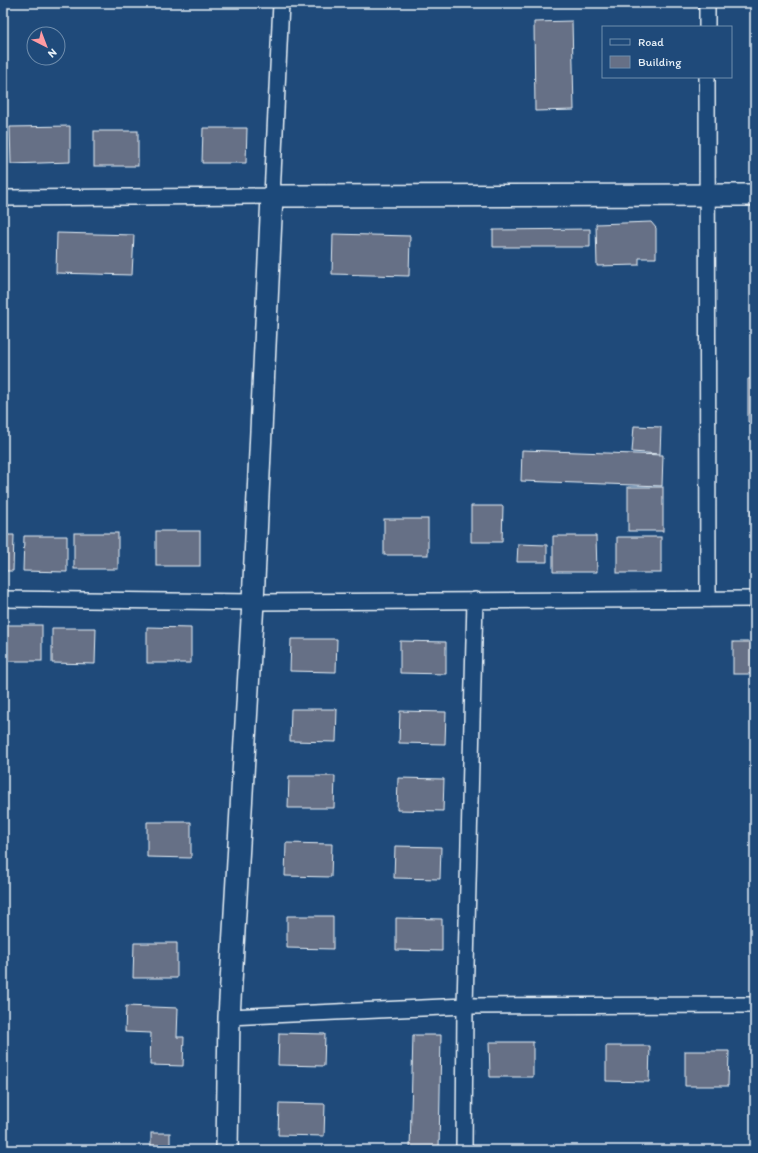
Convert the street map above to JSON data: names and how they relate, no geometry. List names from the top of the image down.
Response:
{
  "legend": ["Road", "Building"],
  "north": "bottom right"
}
